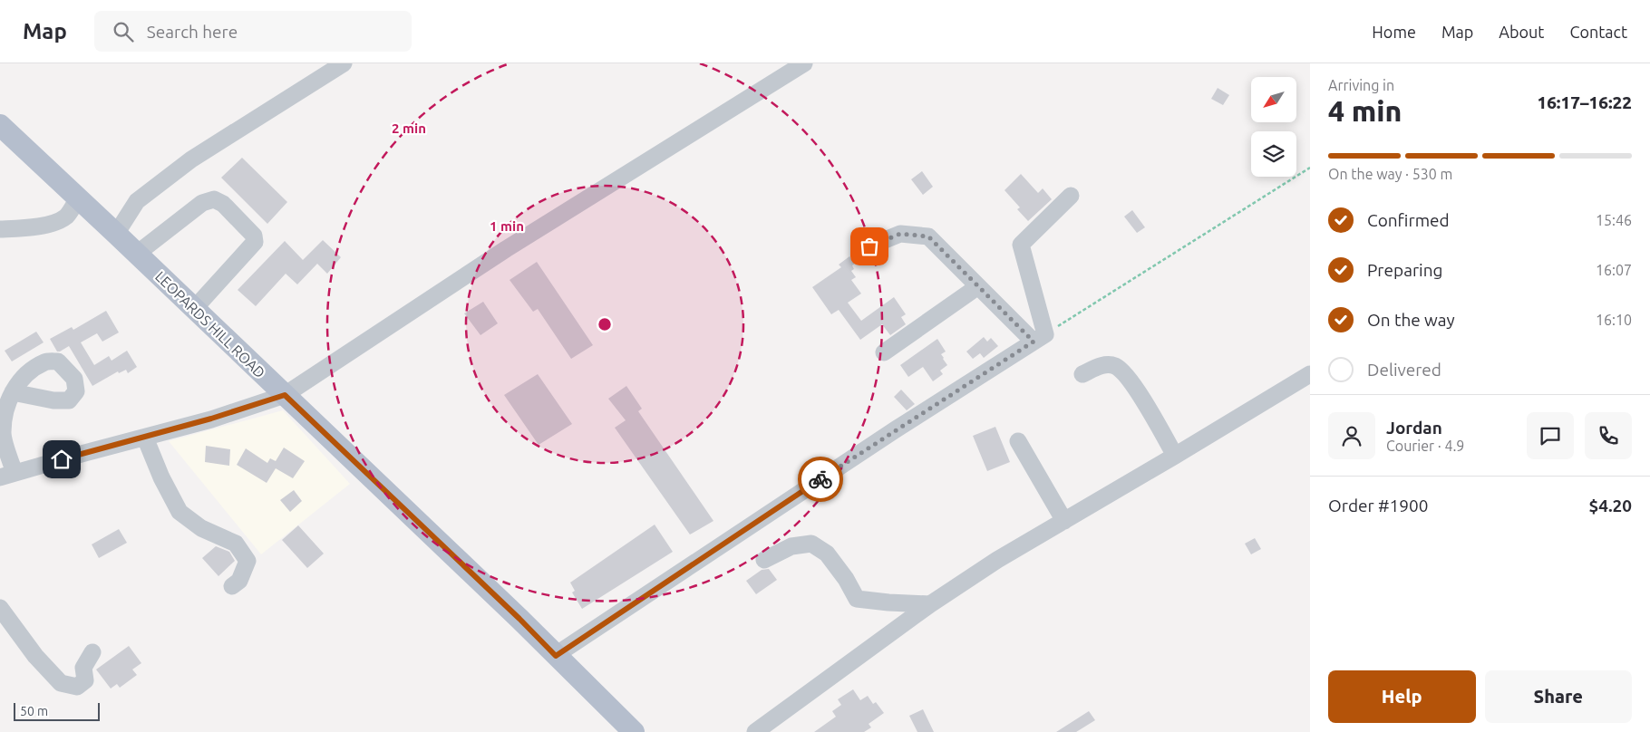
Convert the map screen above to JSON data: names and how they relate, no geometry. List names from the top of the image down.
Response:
{
  "streets": {
    "main road": ["LEOPARDS HILL ROAD"]
  },
  "scale_bar": "50 m",
  "north": "bottom left",
  "page": {
    "header": "Map",
    "search": "Search here",
    "nav": [
      "Home",
      "Map",
      "About",
      "Contact"
    ],
    "heading": ["4 min", "Arriving in", "16:17–16:22"],
    "panel": [
      "Jordan",
      "Courier · 4.9",
      "Order #1900",
      "$4.20"
    ],
    "bar": "On the way · 530 m",
    "list": [
      ["Confirmed", "15:46"],
      ["Preparing", "16:07"],
      ["On the way", "16:10"],
      "Delivered"
    ],
    "buttons": ["Help", "Share"],
    "scale": "50 m"
  },
  "rings": ["2 min", "1 min"]
}
